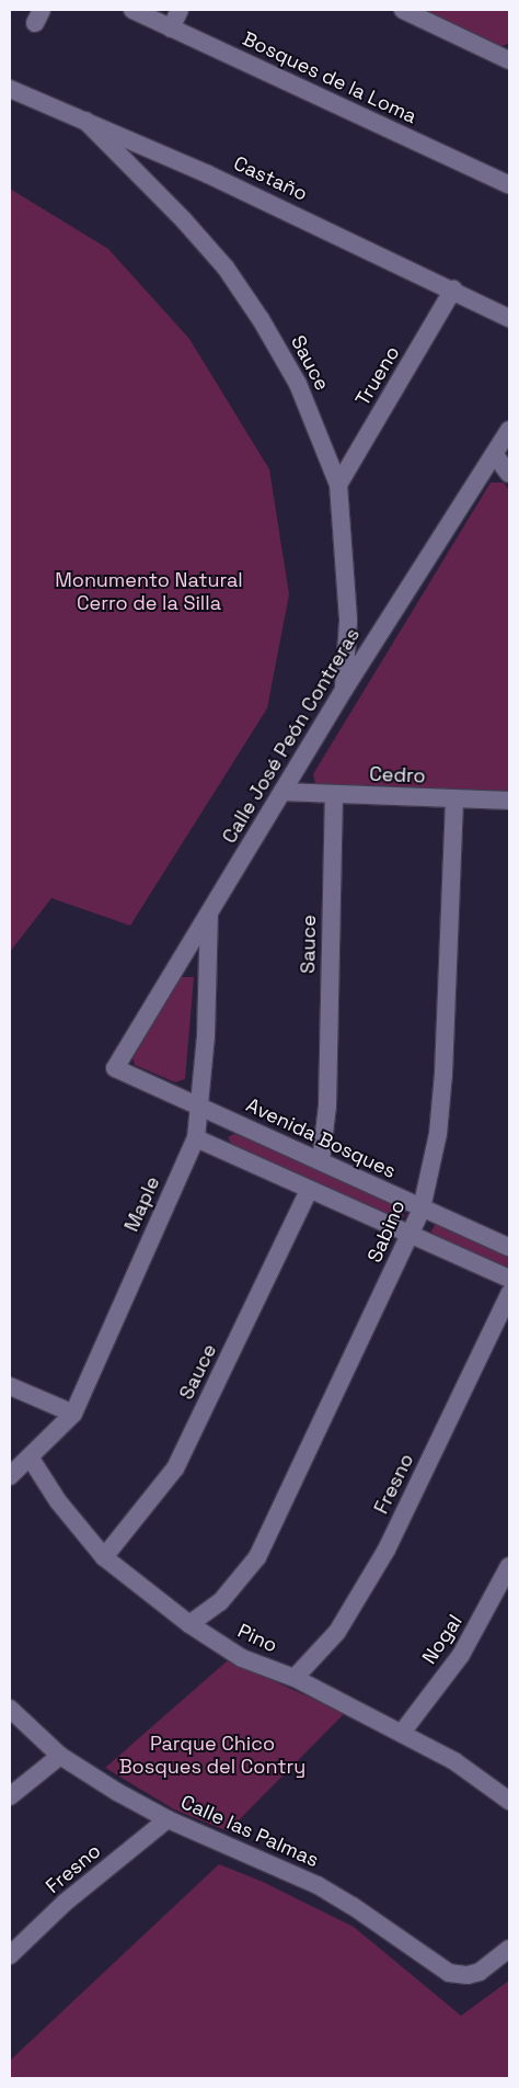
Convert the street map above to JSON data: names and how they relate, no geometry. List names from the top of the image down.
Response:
{
  "streets": {
    "street": [
      "Bosques de la Loma",
      "Castaño",
      "Sauce",
      "Trueno",
      "Calle José Peón Contreras",
      "Cedro",
      "Avenida Bosques",
      "Maple",
      "Sabino",
      "Fresno",
      "Pino",
      "Nogal",
      "Calle las Palmas"
    ]
  },
  "crossings": [
    ["Castaño", "Sauce"],
    ["Castaño", "Trueno"],
    ["Sauce", "Trueno"],
    ["Sauce", "Calle José Peón Contreras"],
    ["Sauce", "Cedro"],
    ["Sauce", "Avenida Bosques"],
    ["Sauce", "Pino"],
    ["Calle José Peón Contreras", "Cedro"],
    ["Calle José Peón Contreras", "Avenida Bosques"],
    ["Calle José Peón Contreras", "Maple"],
    ["Cedro", "Sabino"],
    ["Avenida Bosques", "Maple"],
    ["Avenida Bosques", "Sabino"],
    ["Maple", "Pino"],
    ["Sabino", "Pino"],
    ["Fresno", "Pino"],
    ["Fresno", "Calle las Palmas"],
    ["Pino", "Nogal"]
  ],
  "parks": ["Monumento Natural Cerro de la Silla", "Parque Chico Bosques del Contry"]
}
